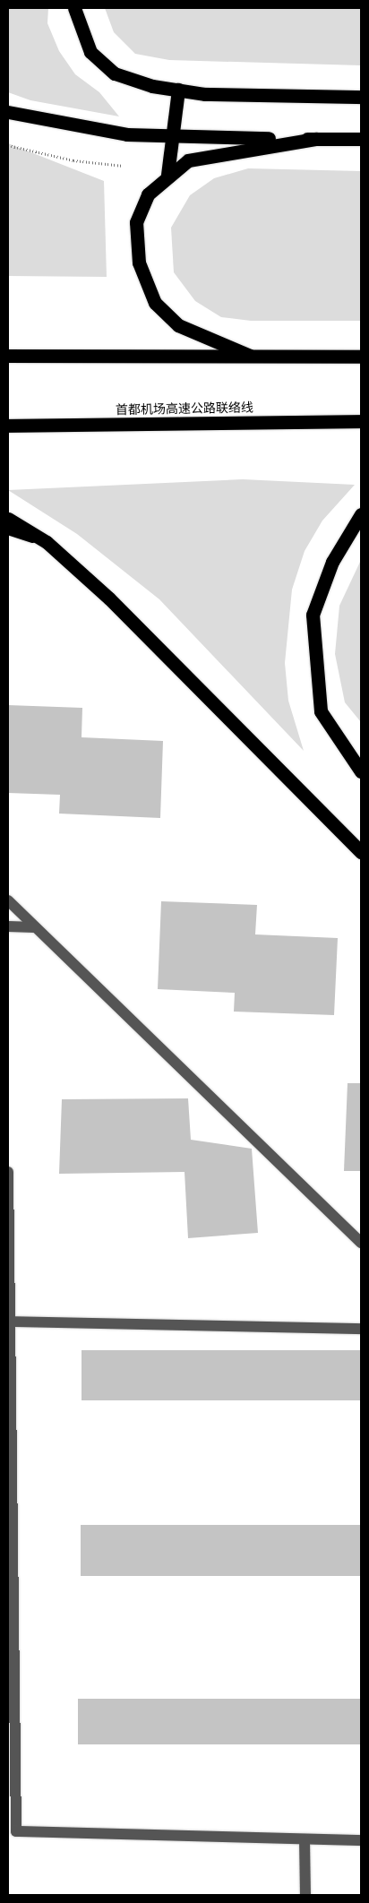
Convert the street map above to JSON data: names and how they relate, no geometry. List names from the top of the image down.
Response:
{
  "streets": {
    "highway": ["首都机场高速公路联络线"]
  }
}
